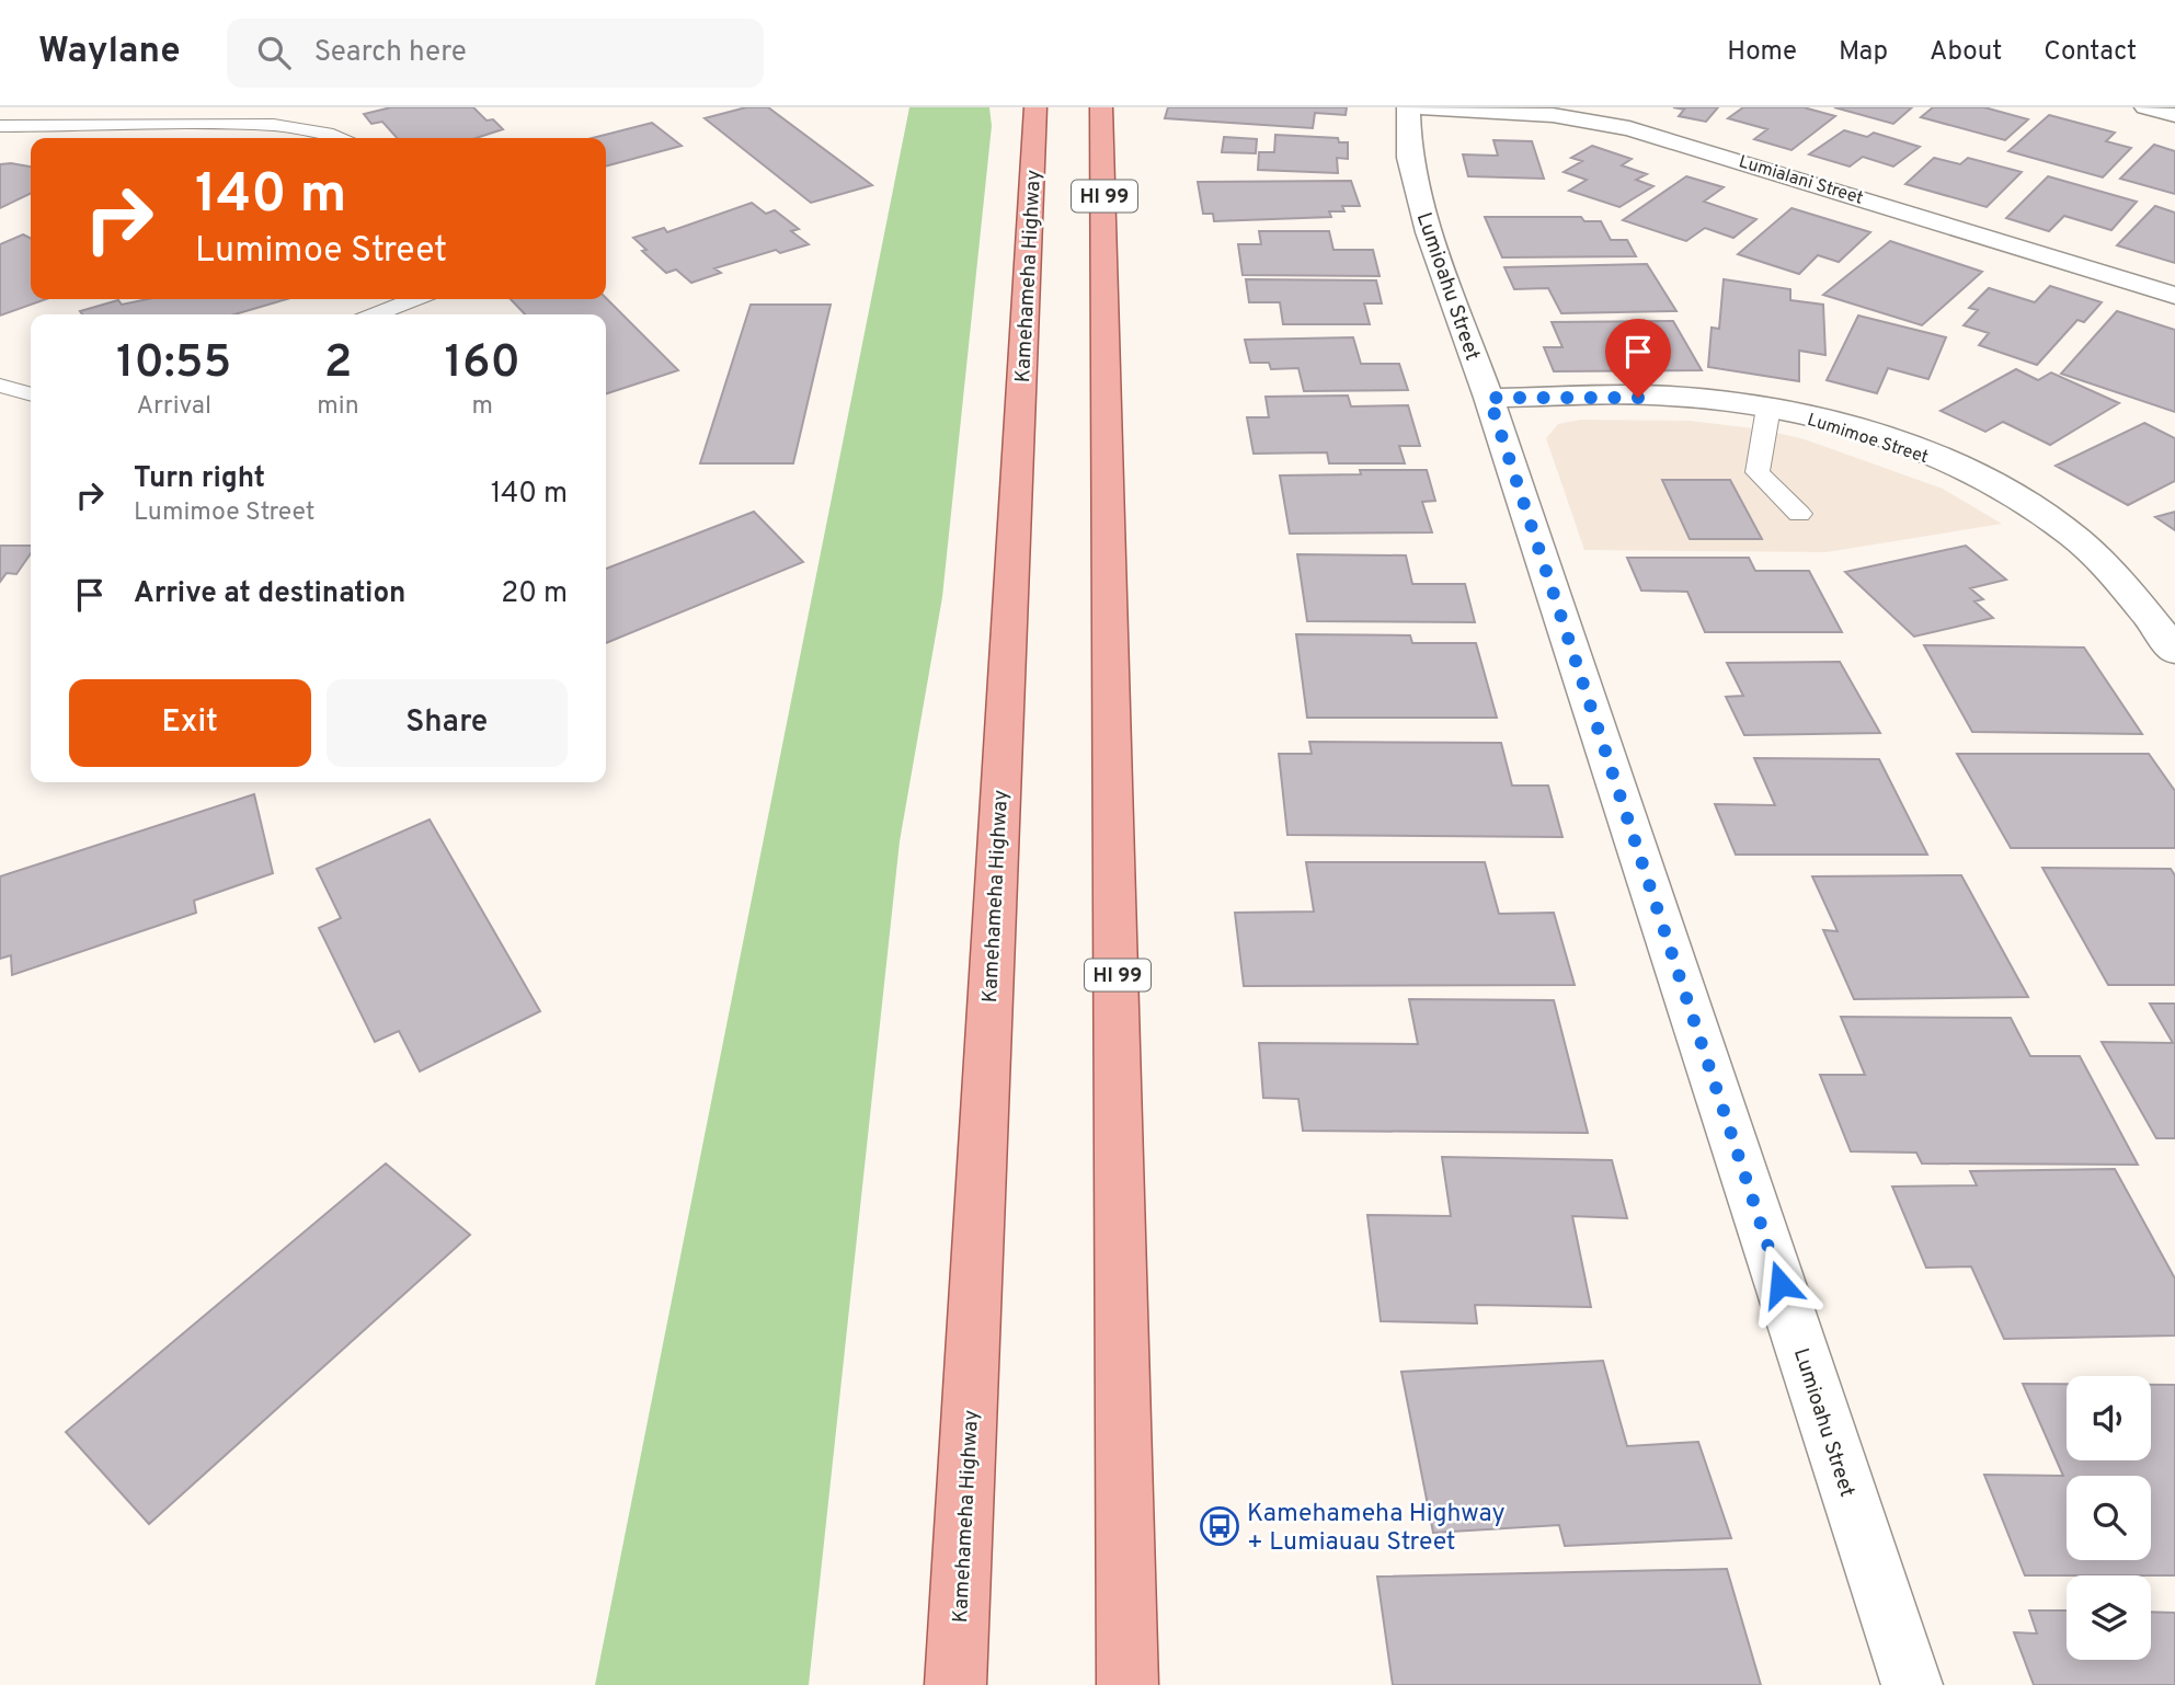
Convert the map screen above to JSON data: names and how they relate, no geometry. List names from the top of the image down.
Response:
{
  "streets": {
    "main road": ["HI 99", "Kamehameha Highway"],
    "street": ["Lumialani Street", "Lumioahu Street", "Lumimoe Street"]
  },
  "crossings": [
    ["Lumioahu Street", "Lumimoe Street"]
  ],
  "places": {
    "bus stop": ["Kamehameha Highway + Lumiauau Street"]
  },
  "page": {
    "header": "Waylane",
    "search": "Search here",
    "nav": [
      "Home",
      "Map",
      "About",
      "Contact"
    ],
    "turn": ["140 m", "Lumimoe Street"],
    "eta": [
      "10:55",
      "Arrival",
      "2",
      "min",
      "160",
      "m"
    ],
    "list": [
      {
        "name": "Turn right",
        "note": "Lumimoe Street",
        "value": "140 m"
      },
      {
        "name": "Arrive at destination",
        "value": "20 m"
      }
    ],
    "buttons": ["Exit", "Share"]
  }
}
